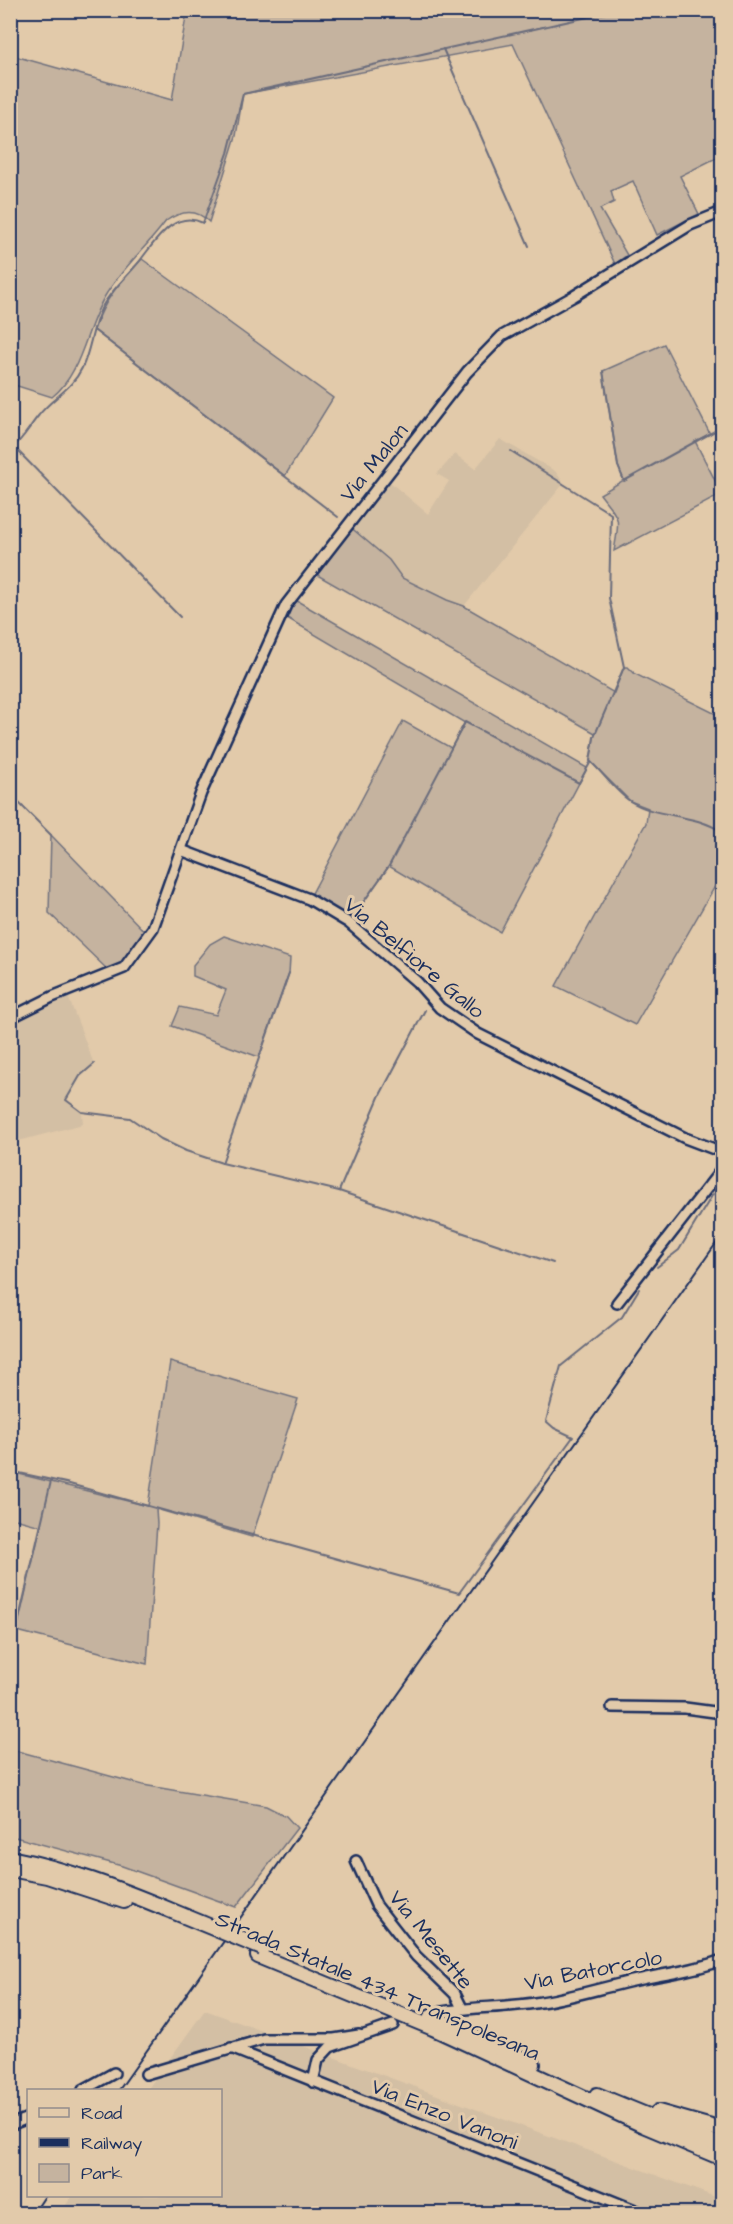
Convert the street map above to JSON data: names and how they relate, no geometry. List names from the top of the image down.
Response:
{
  "streets": {
    "highway": ["Strada Statale 434 Transpolesana"],
    "street": [
      "Via Malon",
      "Via Belfiore Gallo",
      "Via Mesette",
      "Via Batorcolo",
      "Via Enzo Vanoni"
    ]
  },
  "crossings": [
    ["Via Malon", "Via Belfiore Gallo"],
    ["Via Mesette", "Via Batorcolo"]
  ],
  "legend": ["Road", "Railway", "Park"]
}
